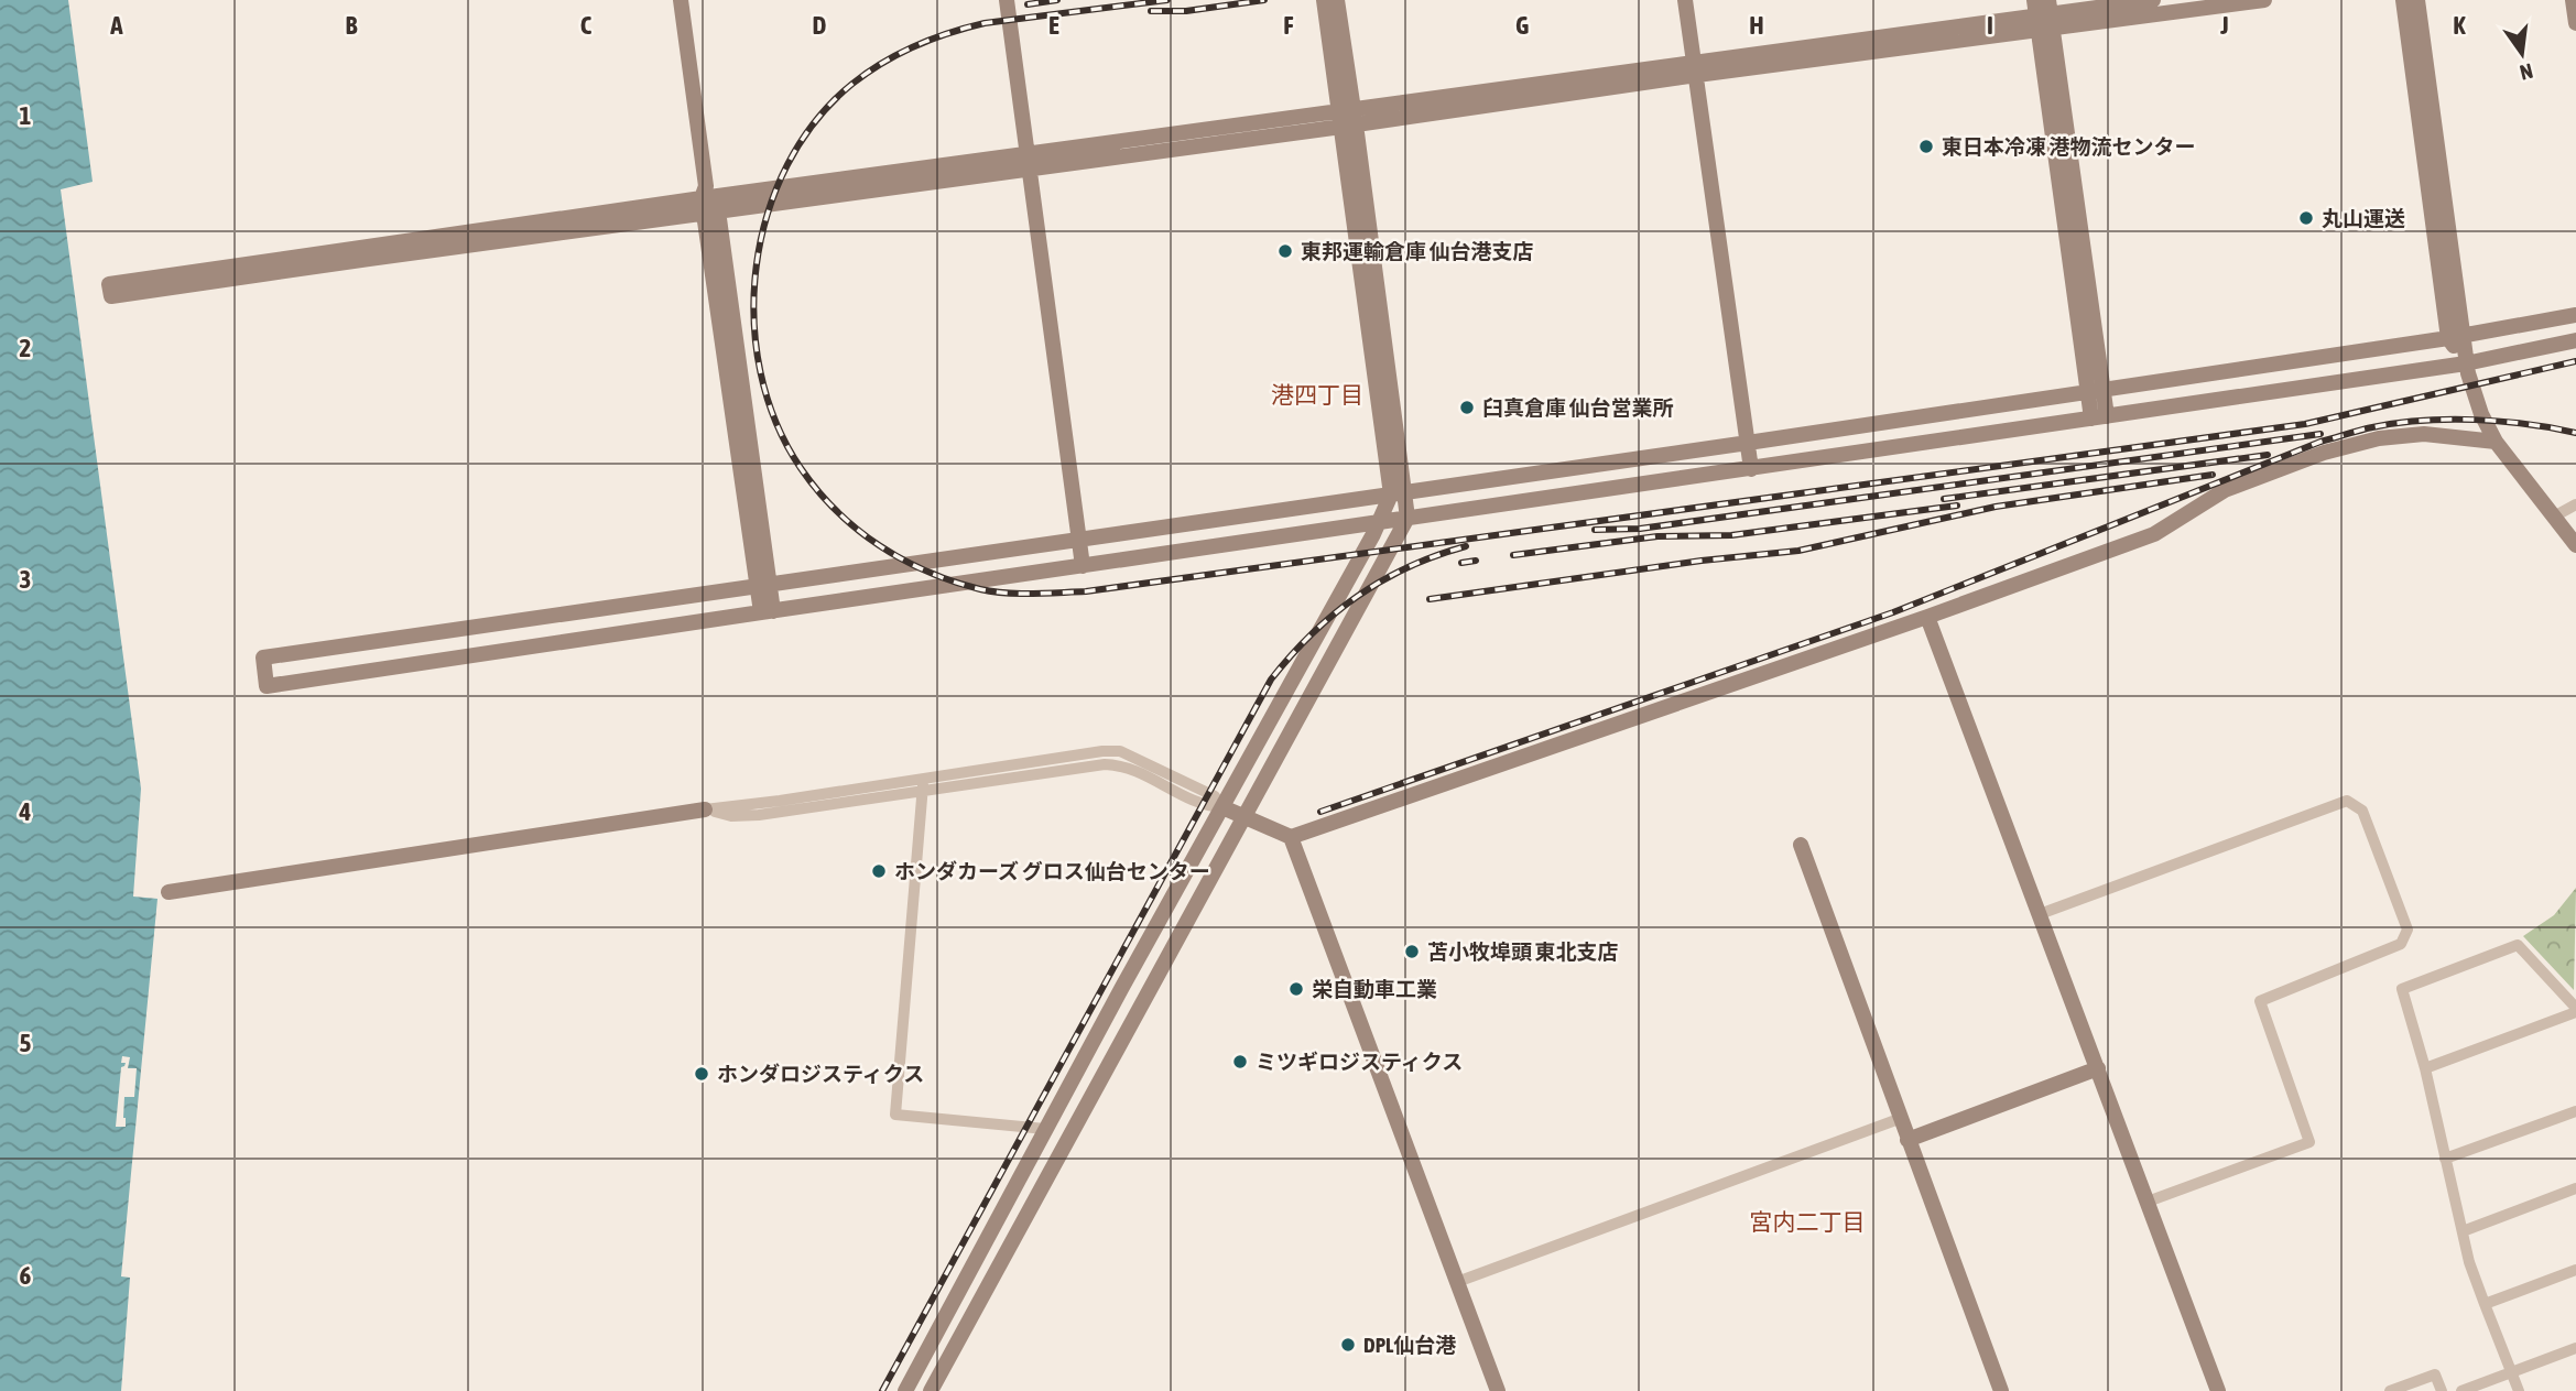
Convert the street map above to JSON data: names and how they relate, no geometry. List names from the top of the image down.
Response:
{
  "districts": ["港四丁目", "宮内二丁目"],
  "places": [
    "東日本冷凍 港物流センター",
    "丸山運送",
    "東邦運輸倉庫 仙台港支店",
    "臼真倉庫 仙台営業所",
    "ホンダカーズ グロス仙台センター",
    "苫小牧埠頭 東北支店",
    "栄自動車工業",
    "ミツギロジスティクス",
    "ホンダロジスティクス",
    "DPL仙台港"
  ],
  "north": "bottom",
  "grid": {
    "columns": [
      "A",
      "B",
      "C",
      "D",
      "E",
      "F",
      "G",
      "H",
      "I",
      "J",
      "K"
    ],
    "rows": [
      "1",
      "2",
      "3",
      "4",
      "5",
      "6"
    ]
  }
}
